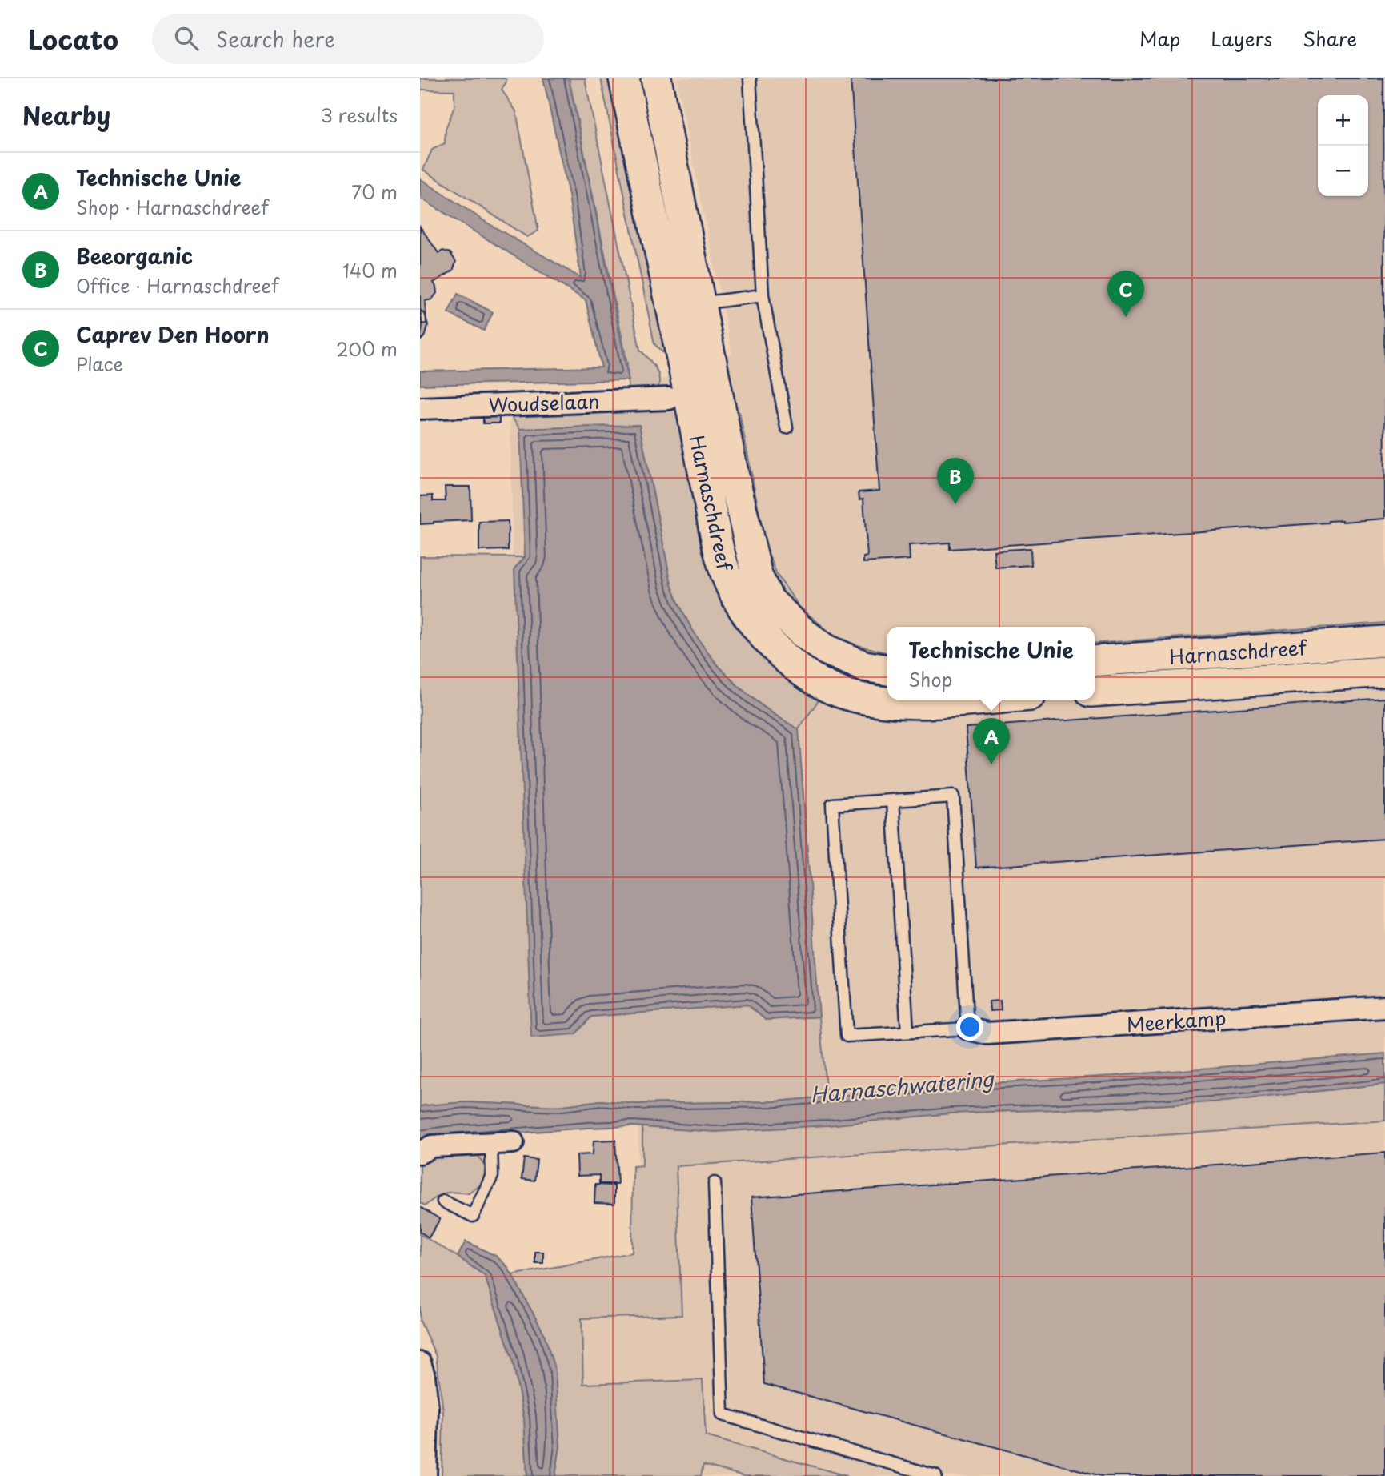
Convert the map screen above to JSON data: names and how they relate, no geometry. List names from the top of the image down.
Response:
{
  "streets": {
    "street": ["Woudselaan", "Harnaschdreef", "Meerkamp"]
  },
  "water": ["Harnaschwatering"],
  "page": {
    "header": "Locato",
    "search": "Search here",
    "nav": ["Map", "Layers", "Share"],
    "heading": ["Nearby", "3 results"],
    "map_buttons": ["+", "−"],
    "list": [
      {
        "mark": "A",
        "name": "Technische Unie",
        "note": "Shop · Harnaschdreef",
        "value": "70 m"
      },
      {
        "mark": "B",
        "name": "Beeorganic",
        "note": "Office · Harnaschdreef",
        "value": "140 m"
      },
      {
        "mark": "C",
        "name": "Caprev Den Hoorn",
        "note": "Place",
        "value": "200 m"
      }
    ],
    "pins": ["C", "B", "A"],
    "popup": ["Technische Unie", "Shop"]
  }
}
